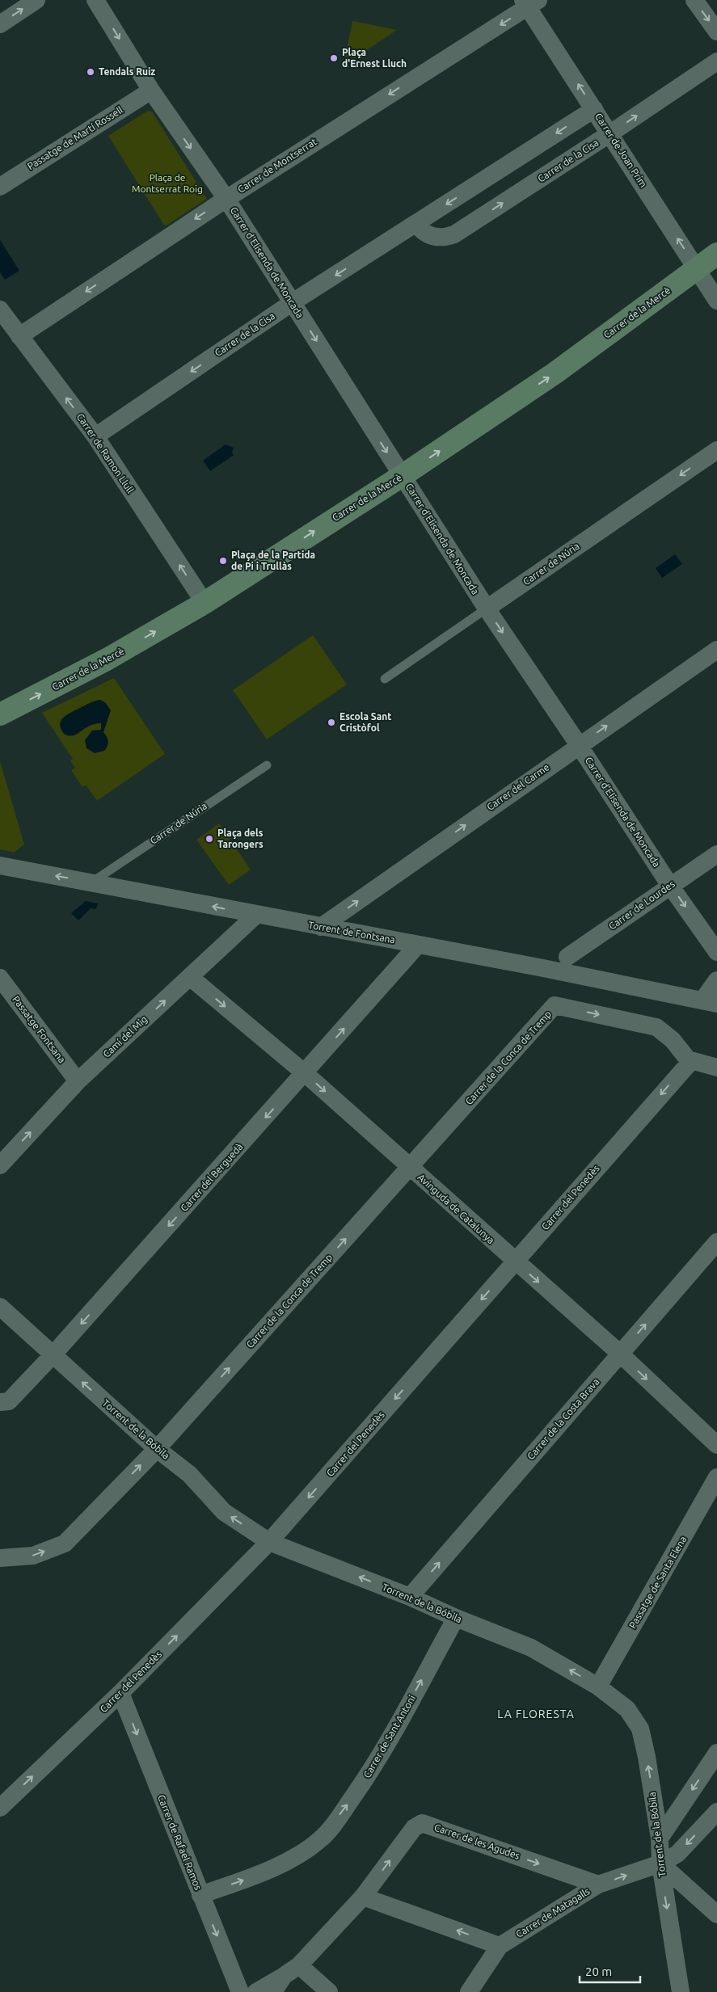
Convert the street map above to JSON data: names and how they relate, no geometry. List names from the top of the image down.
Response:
{
  "streets": {
    "street": [
      "Passatge de Martí Rossell",
      "Carrer de Joan Prim",
      "Carrer de la Cisa",
      "Carrer de Montserrat",
      "Carrer d'Elisenda de Moncada",
      "Carrer de la Mercè",
      "Carrer de Ramon Llull",
      "Carrer de Núria",
      "Carrer del Carme",
      "Carrer de Lourdes",
      "Torrent de Fontsana",
      "Passatge Fontsana",
      "Camí del Mig",
      "Carrer de la Conca de Tremp",
      "Carrer del Berguedà",
      "Carrer del Penedès",
      "Avinguda de Catalunya",
      "Carrer de la Costa Brava",
      "Torrent de la Bóbila",
      "Passatge de Santa Elena",
      "Carrer de Sant Antoni",
      "Carrer de les Agudes",
      "Carrer de Rafael Ramos",
      "Carrer de Matagalls"
    ]
  },
  "crossings": [
    ["Passatge de Martí Rossell", "Carrer d'Elisenda de Moncada"],
    ["Carrer de Joan Prim", "Carrer de la Cisa"],
    ["Carrer de Joan Prim", "Carrer de Montserrat"],
    ["Carrer de Joan Prim", "Carrer de la Mercè"],
    ["Carrer de la Cisa", "Carrer d'Elisenda de Moncada"],
    ["Carrer de la Cisa", "Carrer de Ramon Llull"],
    ["Carrer de Montserrat", "Carrer d'Elisenda de Moncada"],
    ["Carrer de Montserrat", "Carrer de Ramon Llull"],
    ["Carrer d'Elisenda de Moncada", "Carrer de la Mercè"],
    ["Carrer d'Elisenda de Moncada", "Carrer de Núria"],
    ["Carrer d'Elisenda de Moncada", "Carrer del Carme"],
    ["Carrer d'Elisenda de Moncada", "Carrer de Lourdes"],
    ["Carrer de la Mercè", "Carrer de Ramon Llull"],
    ["Carrer de Núria", "Torrent de Fontsana"],
    ["Carrer del Carme", "Torrent de Fontsana"],
    ["Torrent de Fontsana", "Camí del Mig"],
    ["Torrent de Fontsana", "Carrer del Berguedà"],
    ["Passatge Fontsana", "Camí del Mig"],
    ["Camí del Mig", "Avinguda de Catalunya"],
    ["Carrer de la Conca de Tremp", "Carrer del Penedès"],
    ["Carrer de la Conca de Tremp", "Avinguda de Catalunya"],
    ["Carrer de la Conca de Tremp", "Torrent de la Bóbila"],
    ["Carrer del Berguedà", "Avinguda de Catalunya"],
    ["Carrer del Berguedà", "Torrent de la Bóbila"],
    ["Carrer del Penedès", "Avinguda de Catalunya"],
    ["Carrer del Penedès", "Torrent de la Bóbila"],
    ["Carrer del Penedès", "Carrer de Rafael Ramos"],
    ["Avinguda de Catalunya", "Carrer de la Costa Brava"],
    ["Carrer de la Costa Brava", "Torrent de la Bóbila"],
    ["Torrent de la Bóbila", "Passatge de Santa Elena"],
    ["Torrent de la Bóbila", "Carrer de Sant Antoni"],
    ["Torrent de la Bóbila", "Carrer de Matagalls"],
    ["Carrer de Sant Antoni", "Carrer de Rafael Ramos"],
    ["Carrer de les Agudes", "Carrer de Matagalls"]
  ],
  "one_way": [
    "Carrer de Joan Prim",
    "Carrer de Montserrat",
    "Carrer d'Elisenda de Moncada",
    "Carrer de la Mercè",
    "Carrer de Ramon Llull",
    "Carrer de Núria",
    "Carrer del Carme",
    "Torrent de Fontsana",
    "Camí del Mig",
    "Carrer de la Conca de Tremp",
    "Avinguda de Catalunya",
    "Carrer de la Costa Brava",
    "Carrer de Sant Antoni",
    "Carrer de Rafael Ramos"
  ],
  "districts": ["LA FLORESTA"],
  "parks": ["Plaça de Montserrat Roig"],
  "places": [
    "Plaça d'Ernest Lluch",
    "Tendals Ruiz",
    "Plaça de la Partida de Pi i Trullàs",
    "Escola Sant Cristòfol",
    "Plaça dels Tarongers"
  ],
  "scale_bar": "20 m"
}
